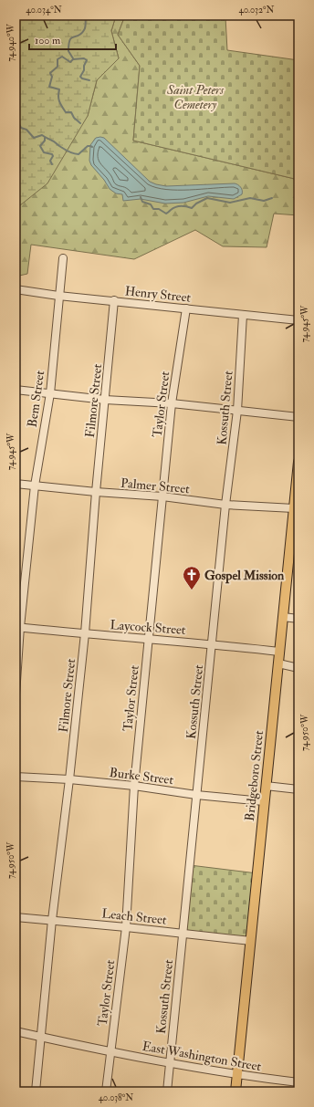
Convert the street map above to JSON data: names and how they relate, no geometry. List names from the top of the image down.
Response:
{
  "streets": {
    "main road": ["Bridgeboro Street"],
    "street": [
      "Henry Street",
      "Bem Street",
      "Filmore Street",
      "Taylor Street",
      "Kossuth Street",
      "Palmer Street",
      "Laycock Street",
      "Burke Street",
      "Leach Street",
      "East Washington Street"
    ]
  },
  "crossings": [
    ["Henry Street", "Bem Street"],
    ["Henry Street", "Filmore Street"],
    ["Henry Street", "Taylor Street"],
    ["Henry Street", "Kossuth Street"],
    ["Bem Street", "Palmer Street"],
    ["Bem Street", "Laycock Street"],
    ["Filmore Street", "Palmer Street"],
    ["Filmore Street", "Laycock Street"],
    ["Filmore Street", "Burke Street"],
    ["Filmore Street", "Leach Street"],
    ["Filmore Street", "East Washington Street"],
    ["Taylor Street", "Palmer Street"],
    ["Taylor Street", "Laycock Street"],
    ["Taylor Street", "Burke Street"],
    ["Taylor Street", "Leach Street"],
    ["Taylor Street", "East Washington Street"],
    ["Kossuth Street", "Palmer Street"],
    ["Kossuth Street", "Laycock Street"],
    ["Kossuth Street", "Burke Street"],
    ["Kossuth Street", "Leach Street"],
    ["Kossuth Street", "East Washington Street"],
    ["Palmer Street", "Bridgeboro Street"],
    ["Laycock Street", "Bridgeboro Street"],
    ["Burke Street", "Bridgeboro Street"],
    ["Bridgeboro Street", "Leach Street"],
    ["Bridgeboro Street", "East Washington Street"]
  ],
  "parks": ["Saint Peters Cemetery"],
  "places": {
    "church": ["Gospel Mission"]
  },
  "scale_bar": "100 m",
  "coordinates": [
    "40.034°N",
    "40.032°N",
    "74.940°W",
    "74.945°W",
    "74.950°W",
    "40.038°N"
  ]
}
